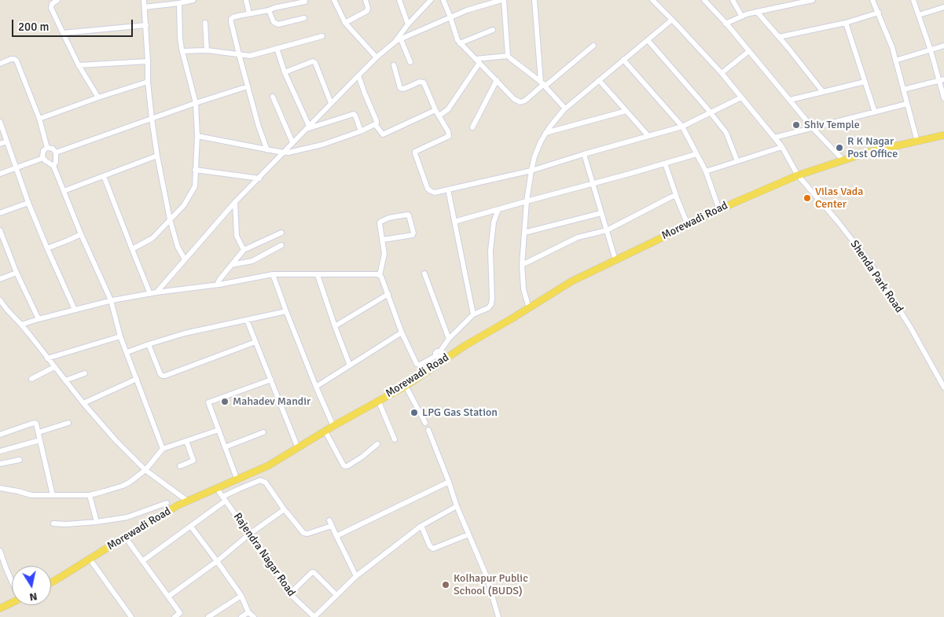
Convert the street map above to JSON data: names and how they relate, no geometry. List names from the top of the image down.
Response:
{
  "streets": {
    "main road": ["Morewadi Road"],
    "street": ["Shenda Park Road", "Rajendra Nagar Road"]
  },
  "crossings": [
    ["Morewadi Road", "Shenda Park Road"],
    ["Morewadi Road", "Rajendra Nagar Road"]
  ],
  "places": [
    "Shiv Temple",
    "R K Nagar Post Office",
    "Vilas Vada Center",
    "Mahadev Mandir",
    "LPG Gas Station",
    "Kolhapur Public School (BUDS)"
  ],
  "scale_bar": "200 m",
  "north": "bottom"
}
